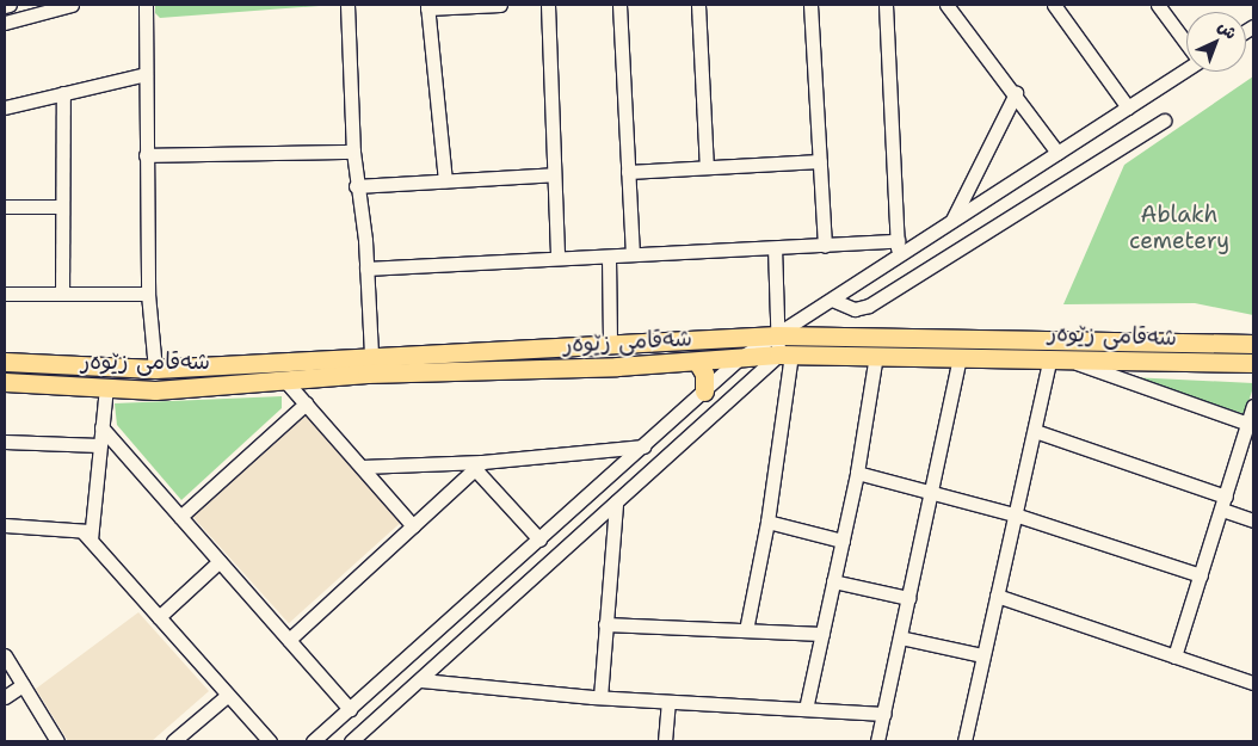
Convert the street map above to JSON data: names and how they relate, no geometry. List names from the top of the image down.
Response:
{
  "streets": {
    "main road": ["شەقامی زێوەر"]
  },
  "parks": ["Ablakh cemetery"],
  "north": "top right"
}
